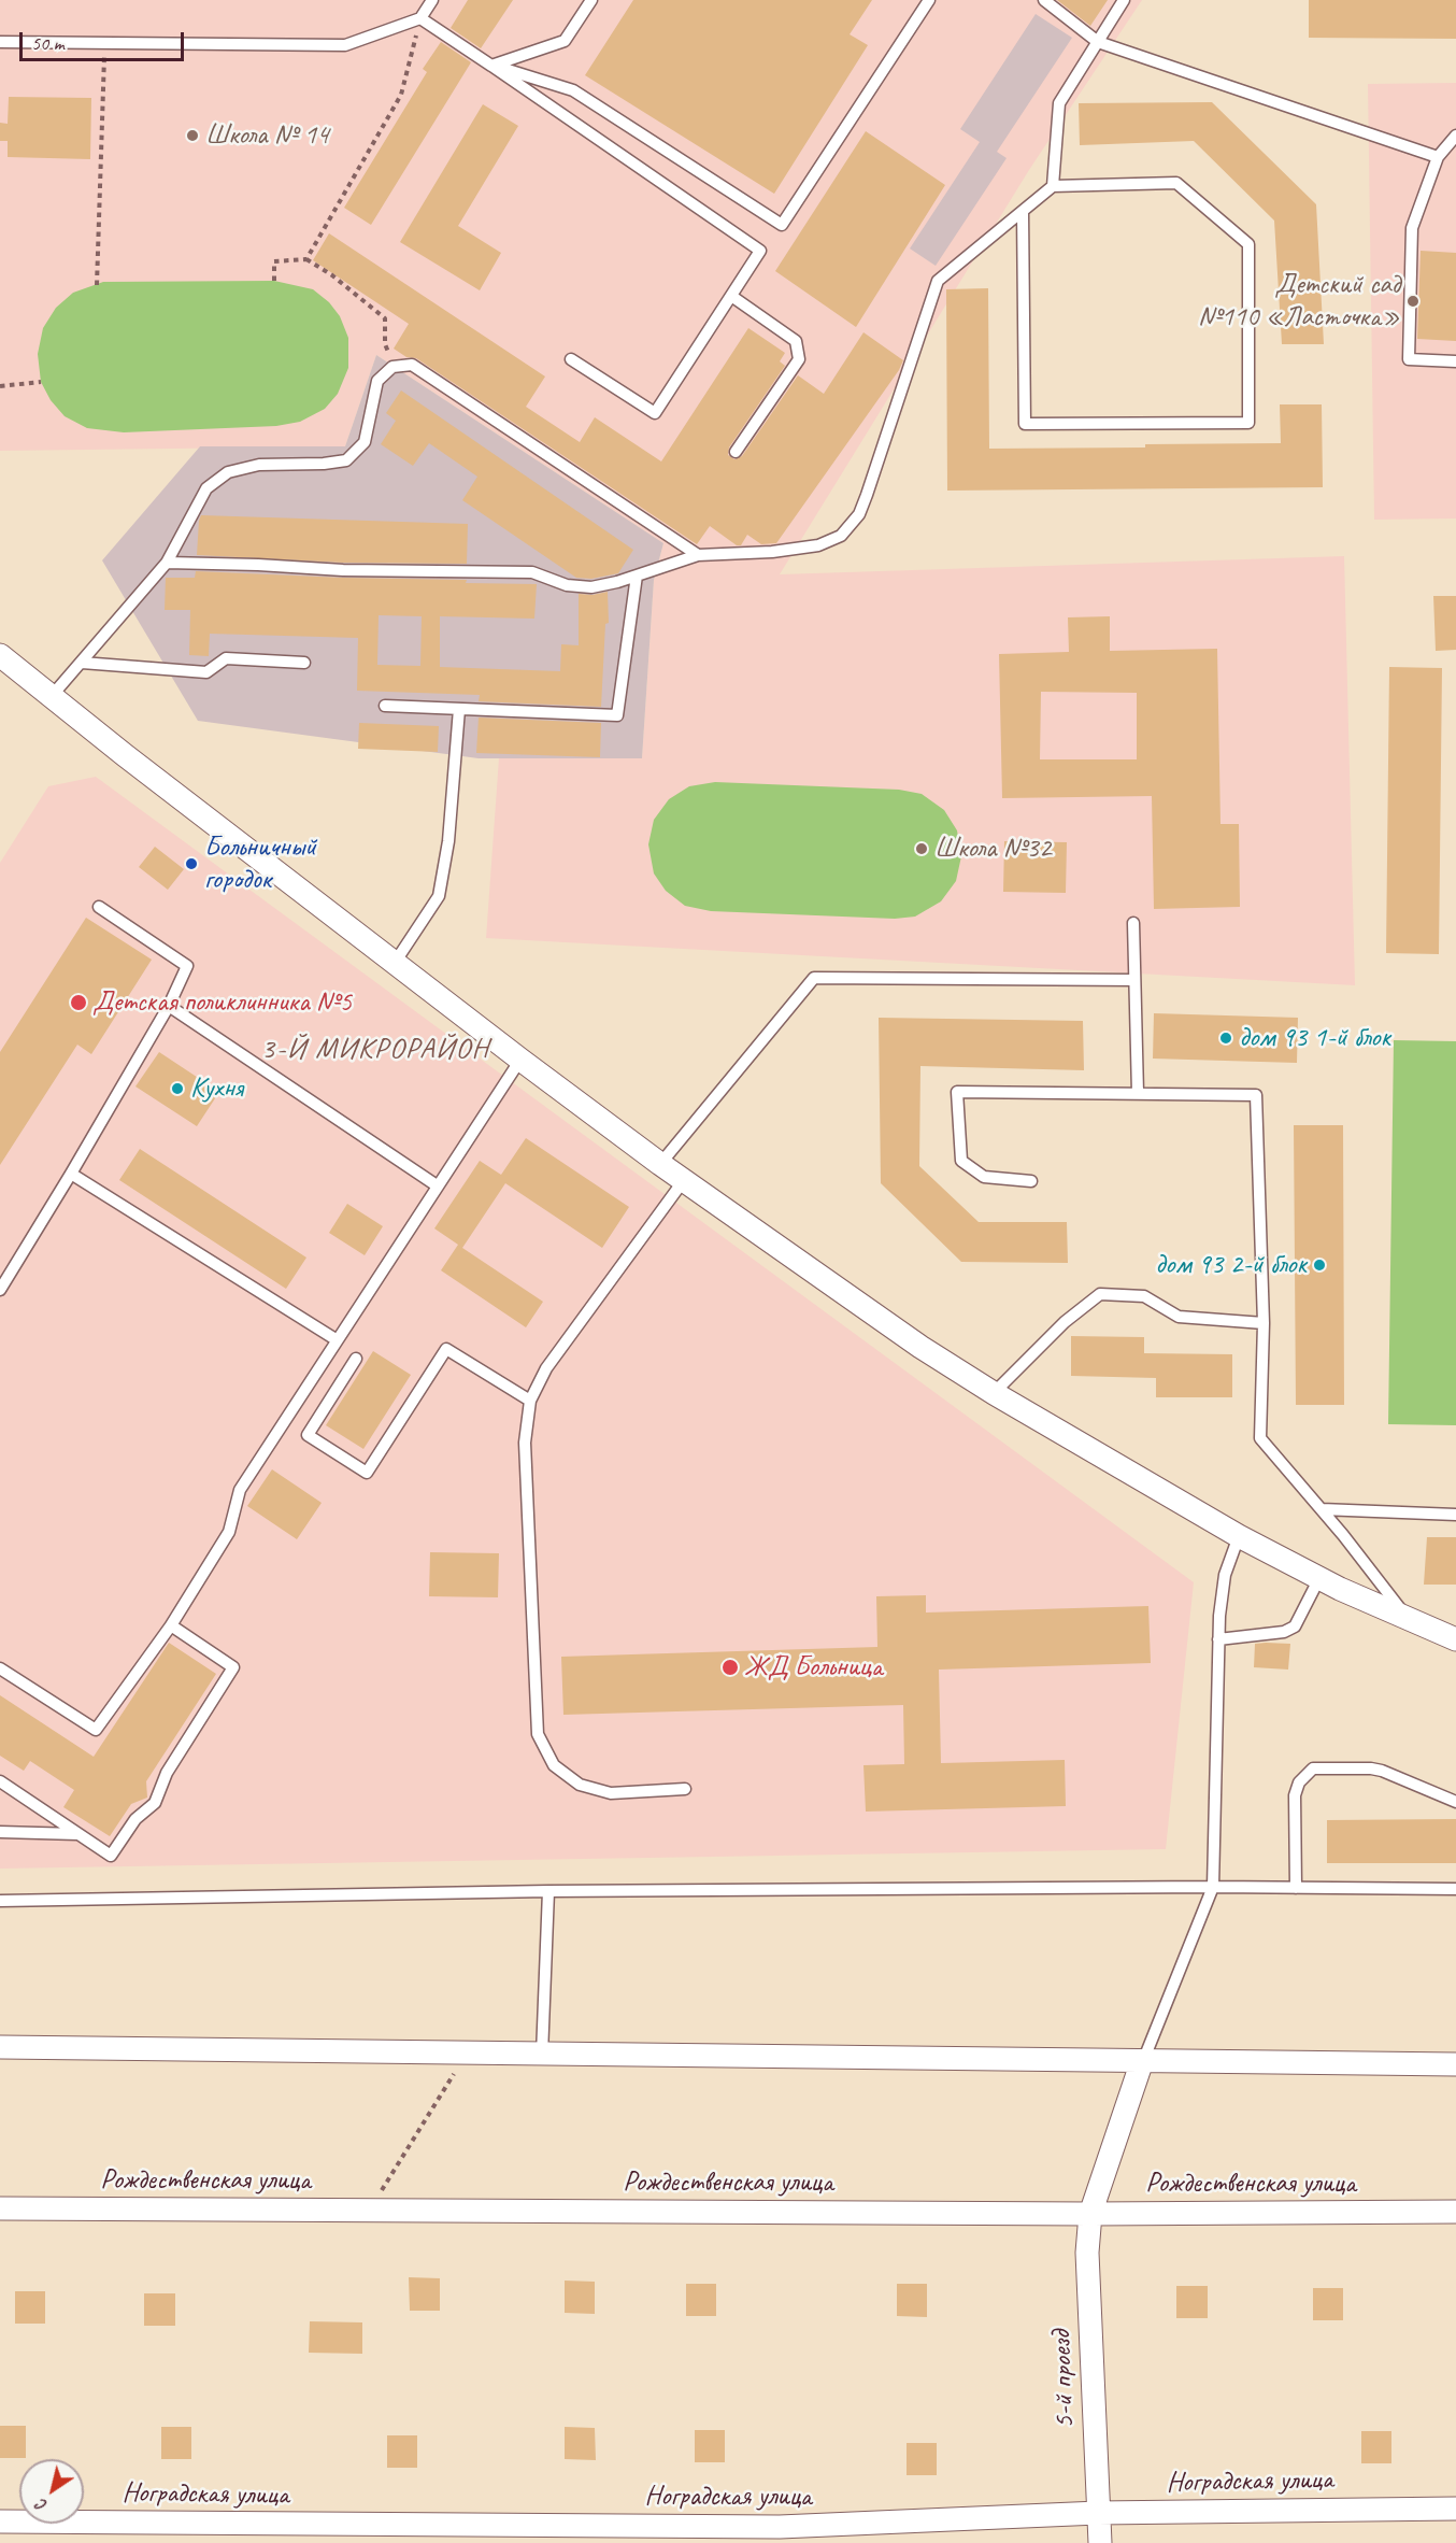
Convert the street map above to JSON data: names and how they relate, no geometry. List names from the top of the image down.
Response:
{
  "streets": {
    "street": ["Рождественская улица", "5-й проезд", "Ноградская улица"]
  },
  "crossings": [
    ["Рождественская улица", "5-й проезд"],
    ["5-й проезд", "Ноградская улица"]
  ],
  "districts": ["3-Й МИКРОРАЙОН"],
  "places": [
    "Школа № 14",
    "Детский сад №110 «Ласточка»",
    "Школа №32",
    "Больничный городок",
    "Детская поликлинника №5",
    "дом 93 1-й блок",
    "Кухня",
    "дом 93 2-й блок",
    "ЖД Больница"
  ],
  "scale_bar": "50 m",
  "north": "bottom left"
}
